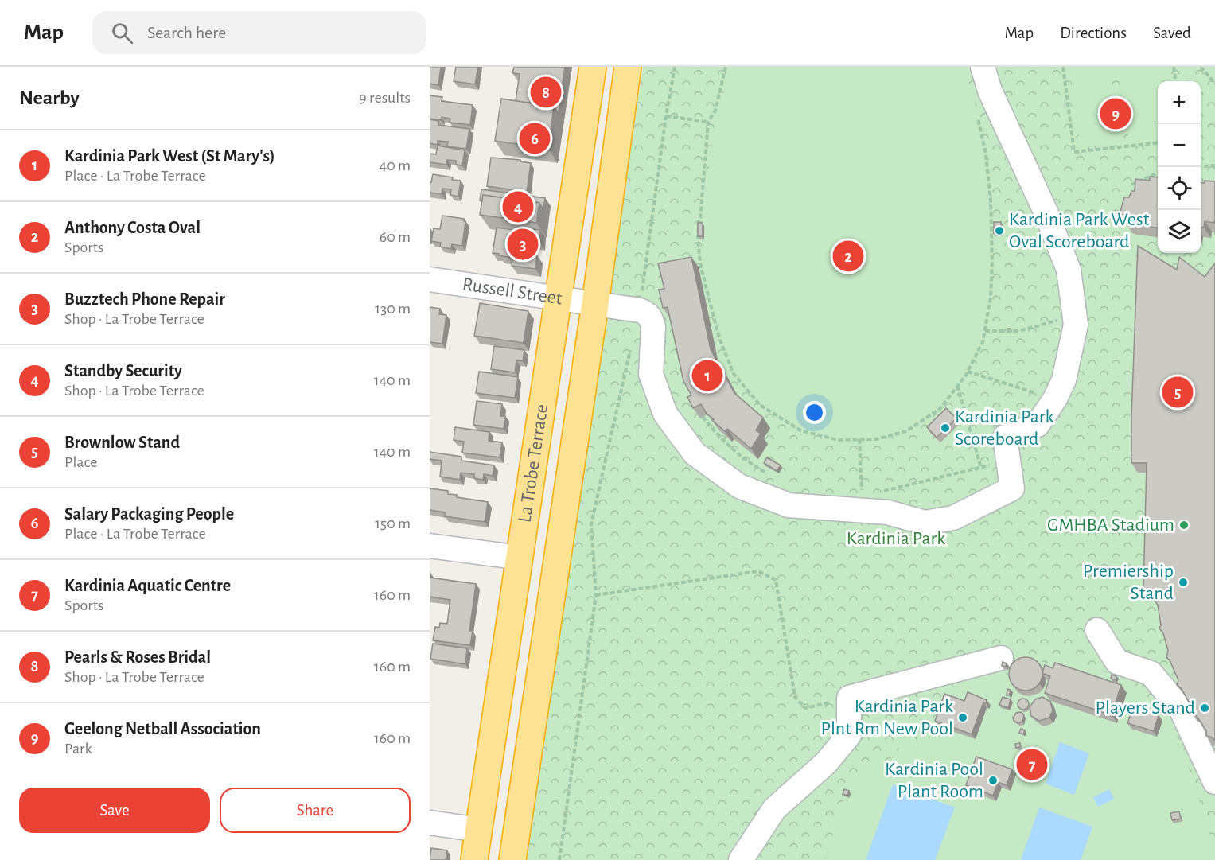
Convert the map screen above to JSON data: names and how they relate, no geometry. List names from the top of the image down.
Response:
{
  "streets": {
    "highway": ["La Trobe Terrace"],
    "street": ["Russell Street"]
  },
  "crossings": [
    ["Russell Street", "La Trobe Terrace"]
  ],
  "parks": ["Kardinia Park"],
  "places": [
    "Kardinia Park West Oval Scoreboard",
    "Kardinia Park Scoreboard",
    "GMHBA Stadium",
    "Premiership Stand",
    "Players Stand",
    "Kardinia Park Plnt Rm New Pool",
    "Kardinia Pool Plant Room"
  ],
  "page": {
    "header": "Map",
    "search": "Search here",
    "nav": ["Map", "Directions", "Saved"],
    "heading": ["Nearby", "9 results"],
    "pins": [
      "8",
      "9",
      "6",
      "4",
      "3",
      "2",
      "1",
      "5",
      "7"
    ],
    "map_buttons": ["+", "−"],
    "list": [
      {
        "mark": "1",
        "name": "Kardinia Park West (St Mary's)",
        "note": "Place · La Trobe Terrace",
        "value": "40 m"
      },
      {
        "mark": "2",
        "name": "Anthony Costa Oval",
        "note": "Sports",
        "value": "60 m"
      },
      {
        "mark": "3",
        "name": "Buzztech Phone Repair",
        "note": "Shop · La Trobe Terrace",
        "value": "130 m"
      },
      {
        "mark": "4",
        "name": "Standby Security",
        "note": "Shop · La Trobe Terrace",
        "value": "140 m"
      },
      {
        "mark": "5",
        "name": "Brownlow Stand",
        "note": "Place",
        "value": "140 m"
      },
      {
        "mark": "6",
        "name": "Salary Packaging People",
        "note": "Place · La Trobe Terrace",
        "value": "150 m"
      },
      {
        "mark": "7",
        "name": "Kardinia Aquatic Centre",
        "note": "Sports",
        "value": "160 m"
      },
      {
        "mark": "8",
        "name": "Pearls & Roses Bridal",
        "note": "Shop · La Trobe Terrace",
        "value": "160 m"
      },
      {
        "mark": "9",
        "name": "Geelong Netball Association",
        "note": "Park",
        "value": "160 m"
      }
    ],
    "buttons": ["Save", "Share"]
  }
}
